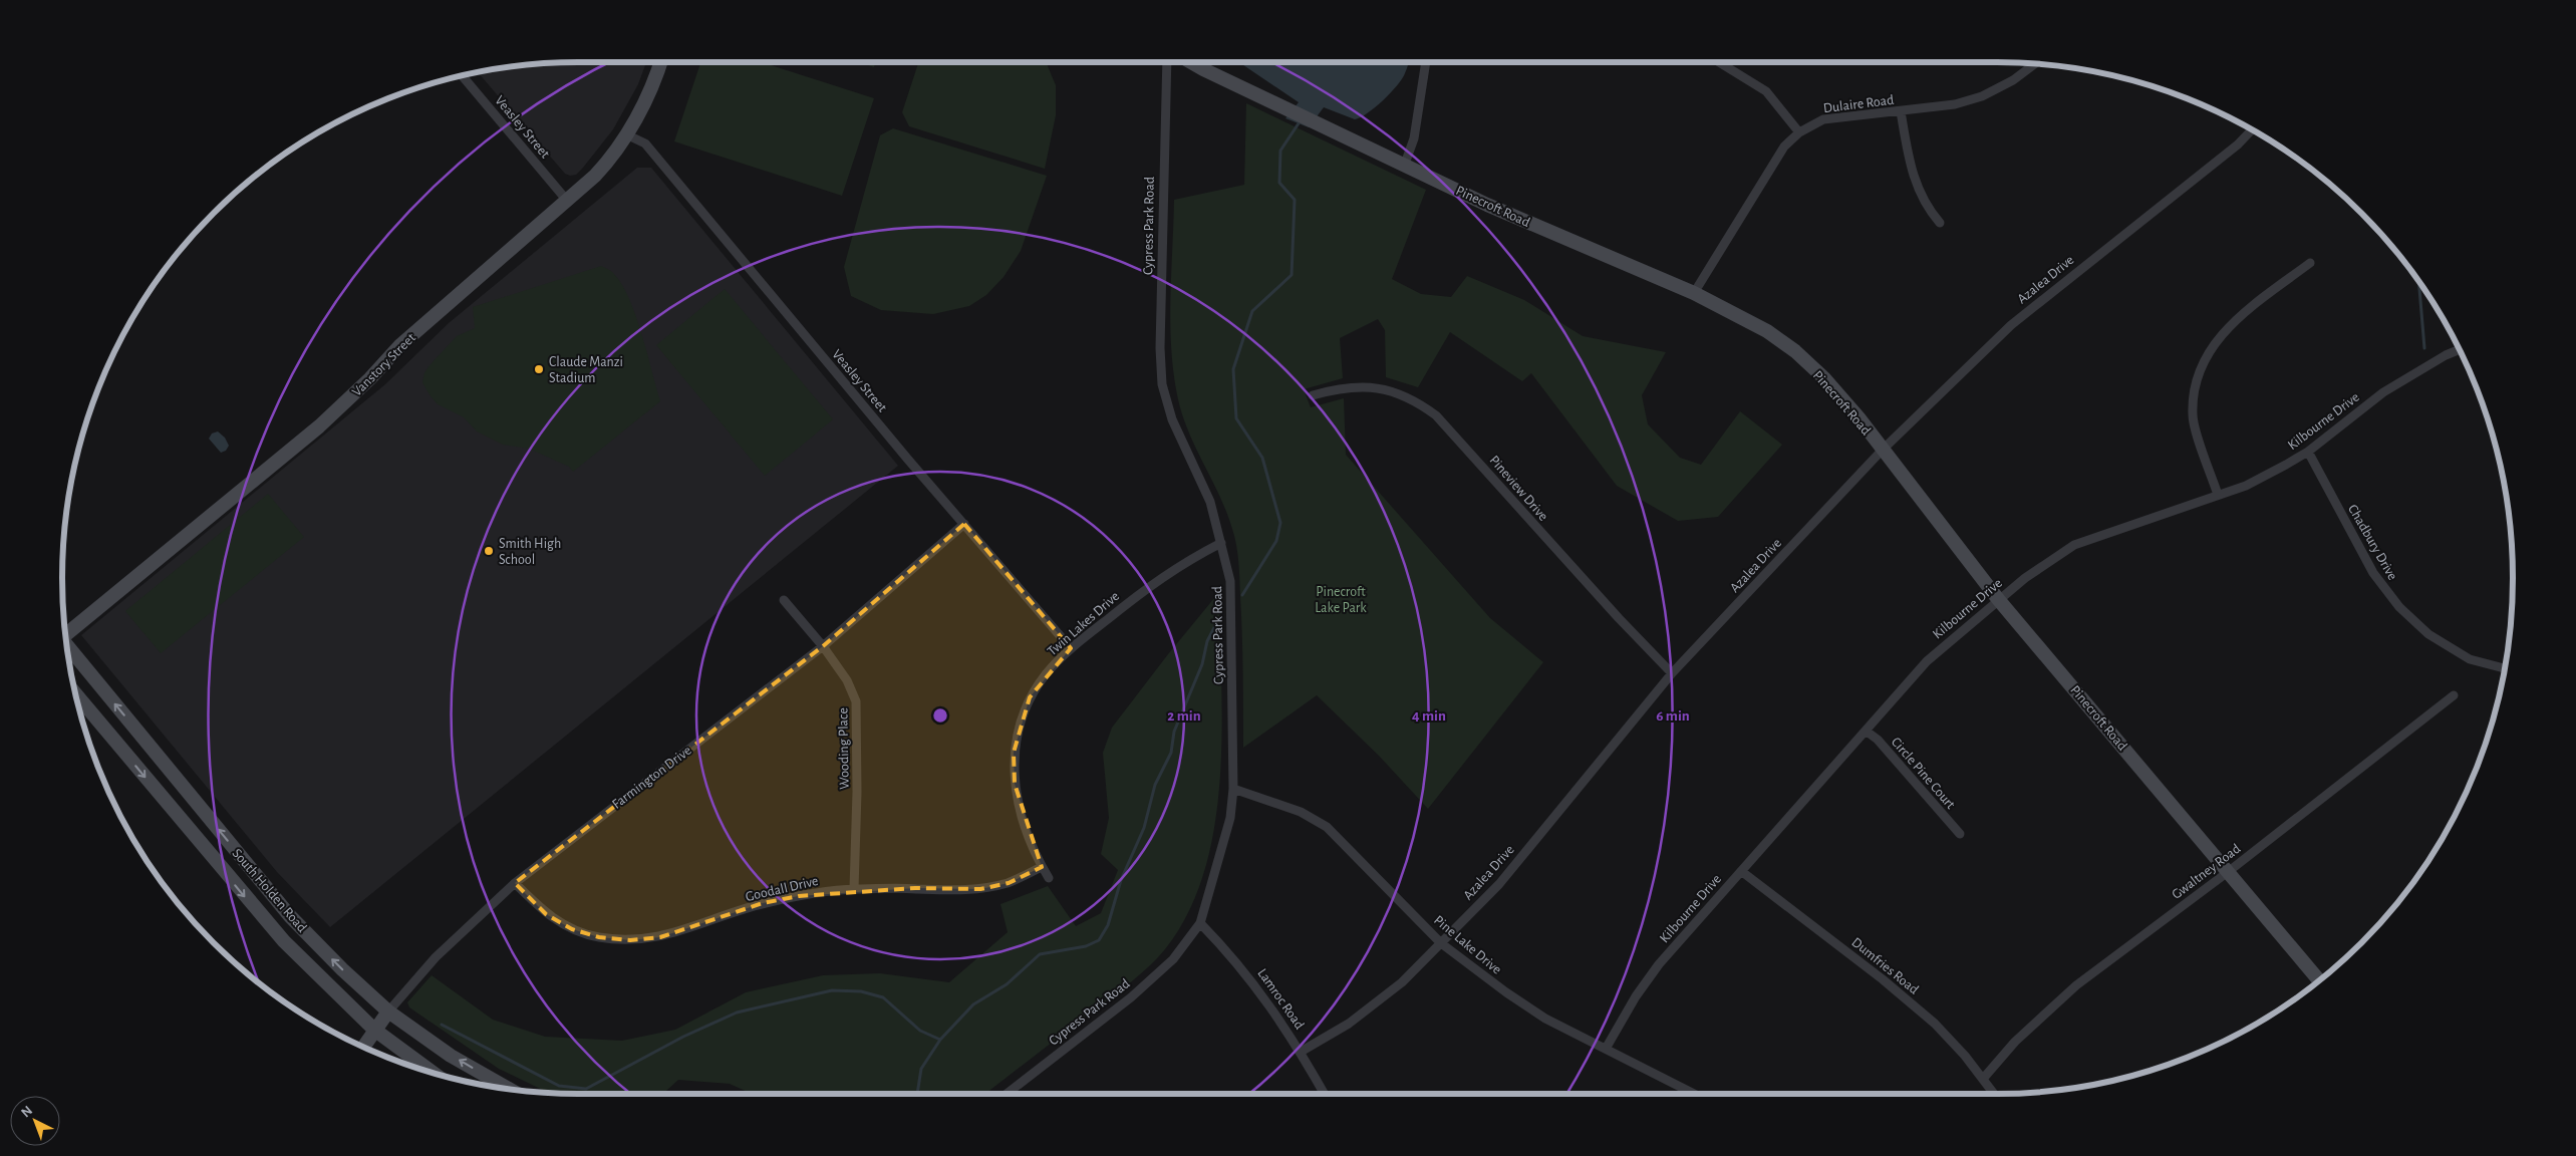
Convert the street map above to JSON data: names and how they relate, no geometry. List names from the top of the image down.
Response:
{
  "streets": {
    "street": [
      "Dulaire Road",
      "Veasley Street",
      "Pinecroft Road",
      "Cypress Park Road",
      "Azalea Drive",
      "Vanstory Street",
      "Kilbourne Drive",
      "Pineview Drive",
      "Chadbury Drive",
      "Twin Lakes Drive",
      "Wooding Place",
      "Circle Pine Court",
      "Farmington Drive",
      "Gwaltney Road",
      "Goodall Drive",
      "South Holden Road",
      "Pine Lake Drive",
      "Dumfries Road",
      "Lamroc Road"
    ]
  },
  "crossings": [
    ["Dulaire Road", "Pinecroft Road"],
    ["Veasley Street", "Vanstory Street"],
    ["Veasley Street", "Twin Lakes Drive"],
    ["Veasley Street", "Farmington Drive"],
    ["Pinecroft Road", "Azalea Drive"],
    ["Pinecroft Road", "Kilbourne Drive"],
    ["Pinecroft Road", "Gwaltney Road"],
    ["Cypress Park Road", "Twin Lakes Drive"],
    ["Cypress Park Road", "Pine Lake Drive"],
    ["Cypress Park Road", "Lamroc Road"],
    ["Azalea Drive", "Pineview Drive"],
    ["Azalea Drive", "Pine Lake Drive"],
    ["Azalea Drive", "Lamroc Road"],
    ["Kilbourne Drive", "Chadbury Drive"],
    ["Kilbourne Drive", "Circle Pine Court"],
    ["Kilbourne Drive", "Pine Lake Drive"],
    ["Kilbourne Drive", "Dumfries Road"],
    ["Twin Lakes Drive", "Goodall Drive"],
    ["Wooding Place", "Farmington Drive"],
    ["Wooding Place", "Goodall Drive"],
    ["Farmington Drive", "Goodall Drive"],
    ["Farmington Drive", "South Holden Road"],
    ["Gwaltney Road", "Dumfries Road"]
  ],
  "parks": ["Pinecroft Lake Park"],
  "places": ["Claude Manzi Stadium", "Smith High School"],
  "north": "top left",
  "rings": ["2 min", "4 min", "6 min"]
}
